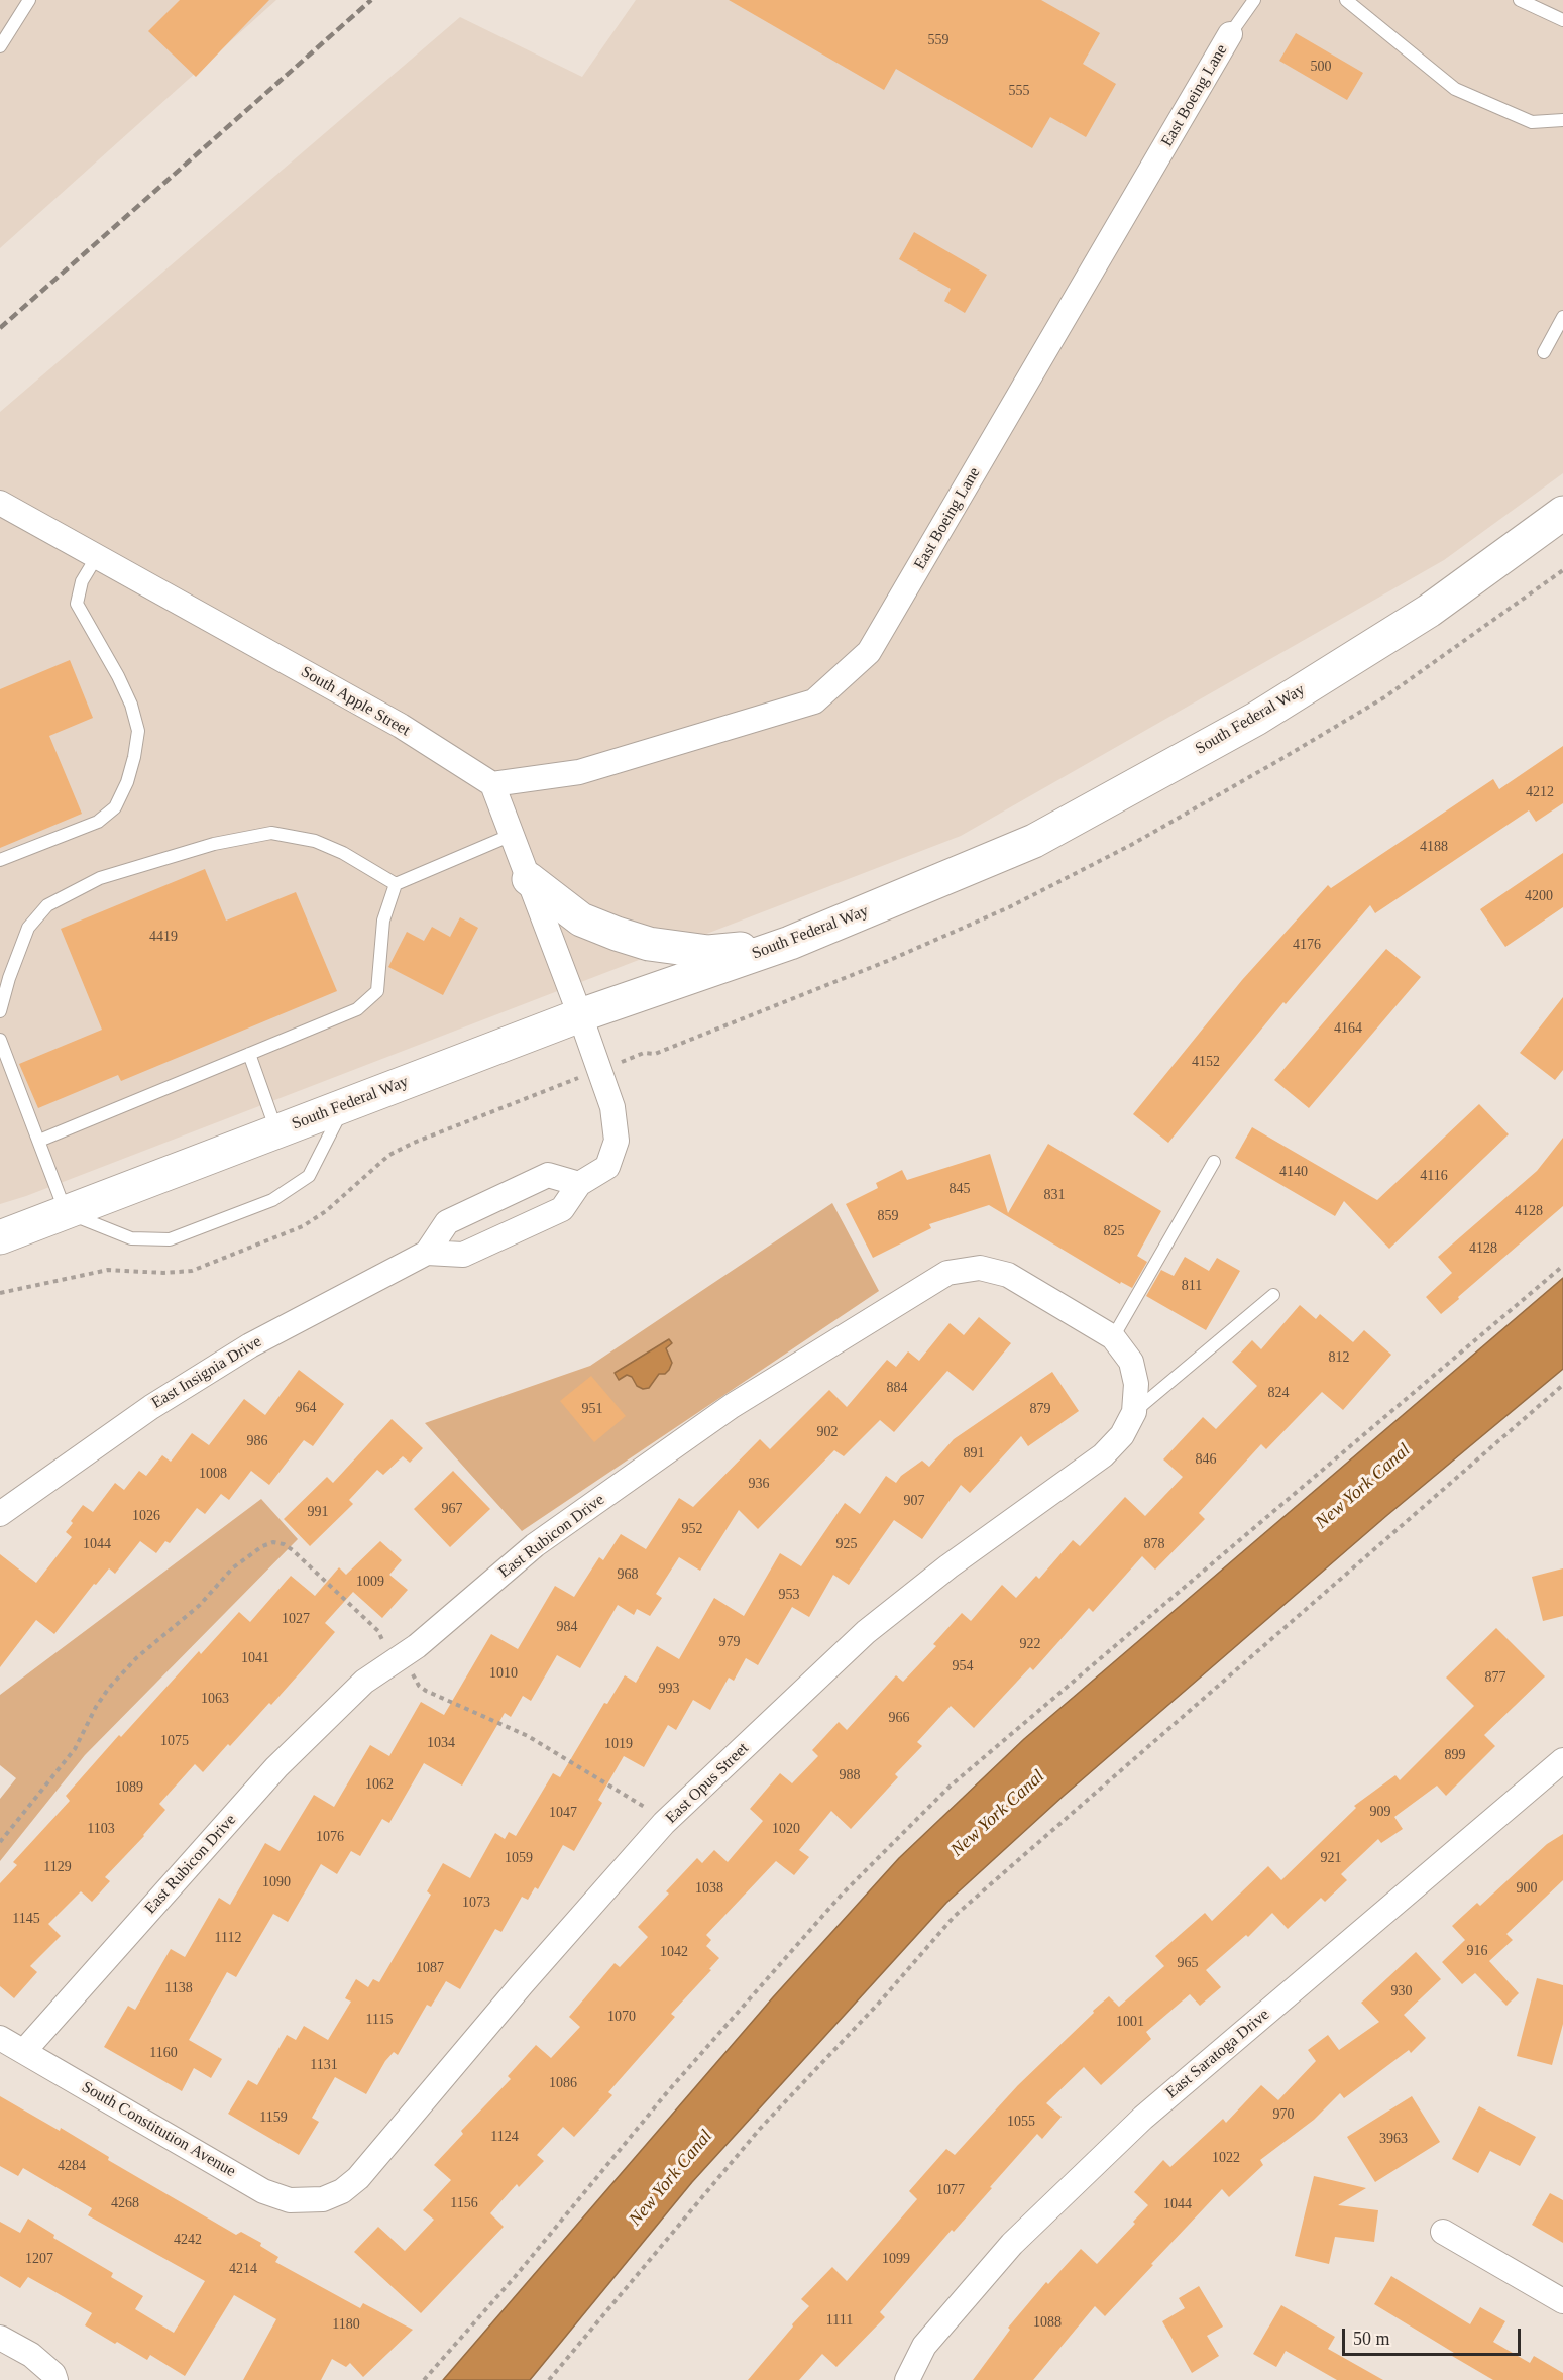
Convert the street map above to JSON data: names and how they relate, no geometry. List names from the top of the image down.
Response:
{
  "streets": {
    "main road": ["South Federal Way"],
    "street": [
      "East Boeing Lane",
      "South Apple Street",
      "East Insignia Drive",
      "East Rubicon Drive",
      "East Opus Street",
      "East Saratoga Drive",
      "South Constitution Avenue"
    ]
  },
  "crossings": [
    ["East Boeing Lane", "South Apple Street"],
    ["East Rubicon Drive", "East Opus Street"],
    ["East Rubicon Drive", "South Constitution Avenue"],
    ["East Opus Street", "South Constitution Avenue"]
  ],
  "water": ["New York Canal"],
  "house_numbers": [
    "559",
    "500",
    "555",
    "4212",
    "4188",
    "4200",
    "4419",
    "4176",
    "4164",
    "4152",
    "4140",
    "4116",
    "845",
    "831",
    "4128",
    "859",
    "825",
    "4128",
    "811",
    "812",
    "884",
    "824",
    "964",
    "951",
    "879",
    "902",
    "986",
    "891",
    "846",
    "1008",
    "936",
    "907",
    "967",
    "991",
    "1026",
    "952",
    "1044",
    "925",
    "878",
    "968",
    "1009",
    "953",
    "1027",
    "984",
    "979",
    "922",
    "1041",
    "954",
    "1010",
    "877",
    "993",
    "1063",
    "966",
    "1075",
    "1034",
    "1019",
    "899",
    "988",
    "1062",
    "1089",
    "909",
    "1047",
    "1103",
    "1020",
    "1076",
    "1059",
    "921",
    "1129",
    "1090",
    "1038",
    "900",
    "1073",
    "1145",
    "1112",
    "916",
    "1042",
    "965",
    "1087",
    "1138",
    "930",
    "1070",
    "1115",
    "1001",
    "1160",
    "1131",
    "1086",
    "970",
    "1159",
    "1055",
    "1124",
    "3963",
    "1022",
    "4284",
    "1077",
    "4268",
    "1156",
    "1044",
    "4242",
    "1207",
    "1099",
    "4214",
    "1111",
    "1088",
    "1180"
  ],
  "scale_bar": "50 m"
}
